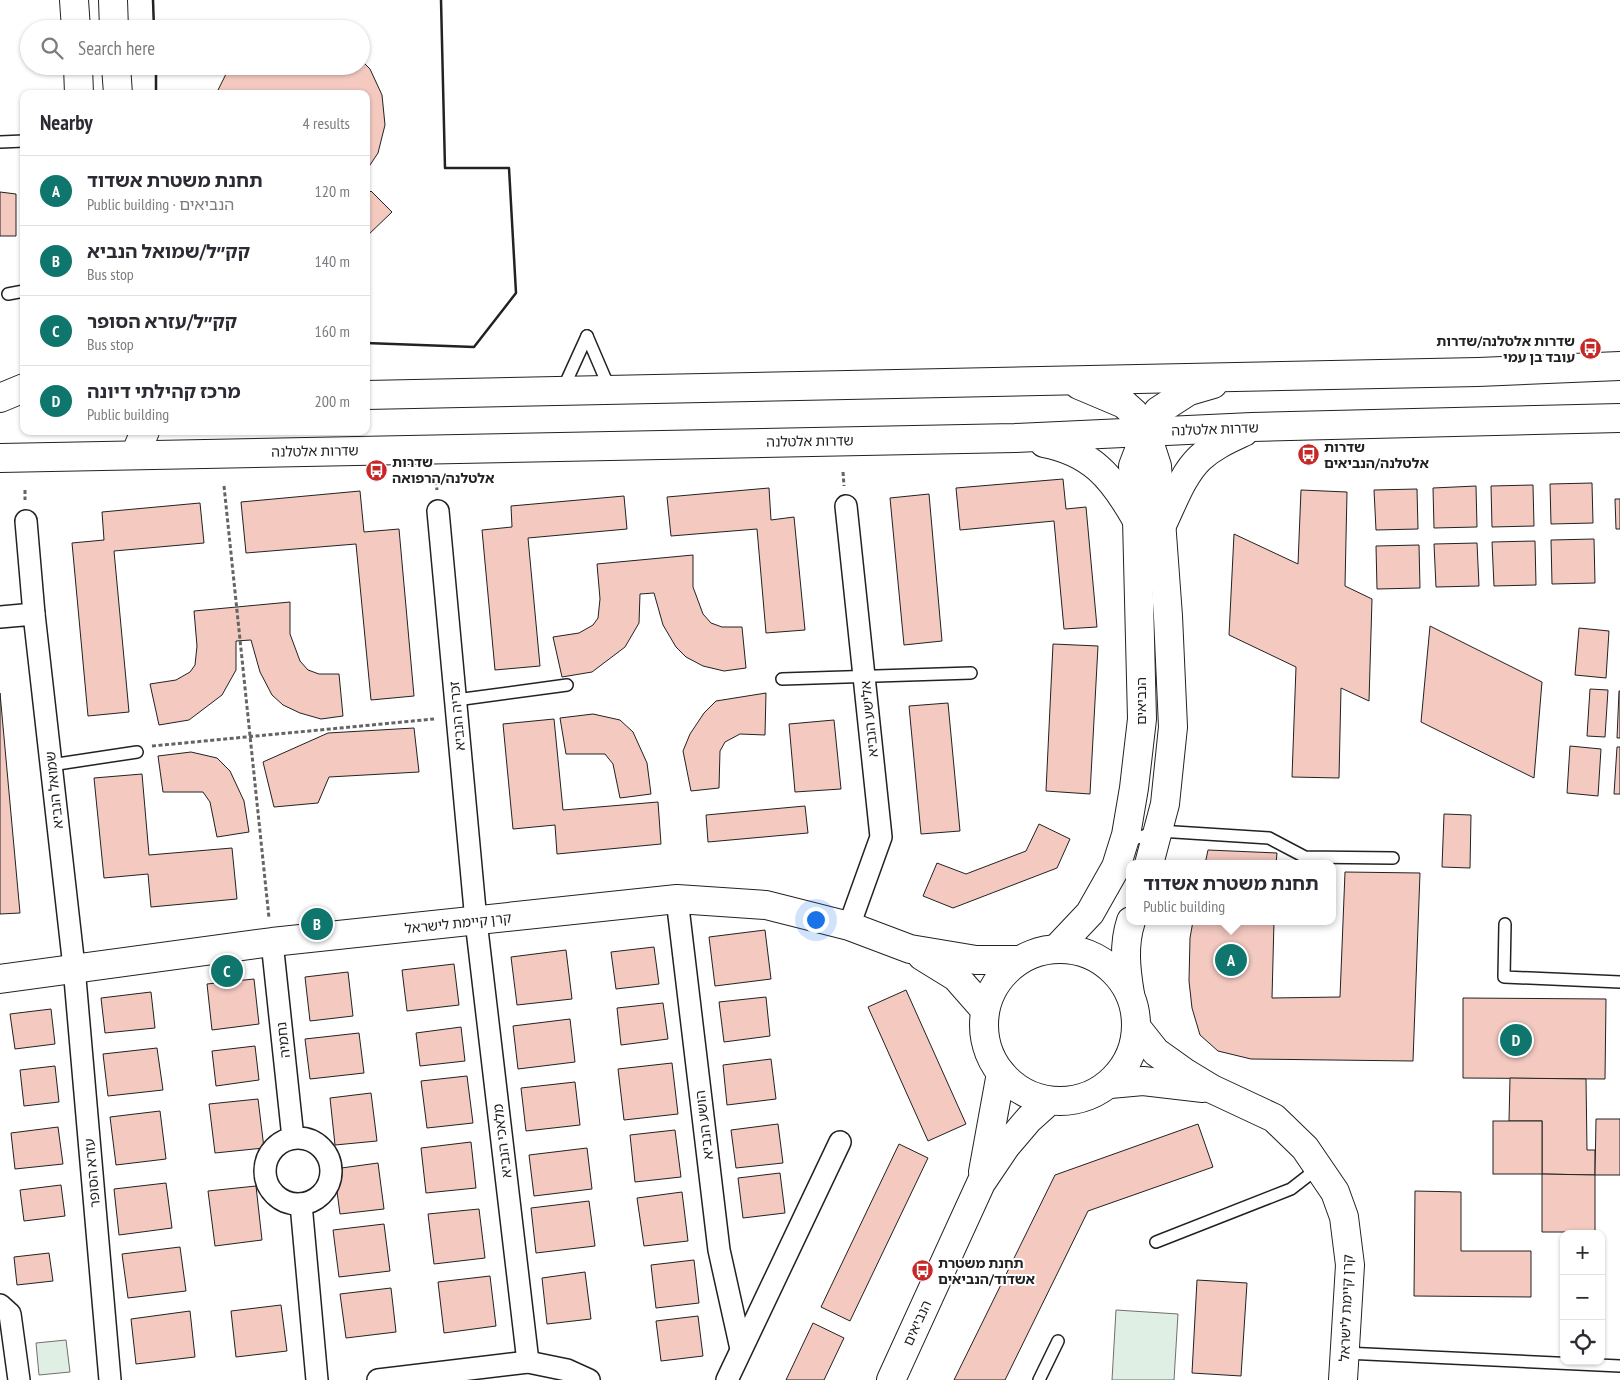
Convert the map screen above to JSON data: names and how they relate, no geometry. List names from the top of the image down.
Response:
{
  "streets": {
    "street": [
      "שדרות אלטלנה",
      "הנביאים",
      "זכריה הנביא",
      "אלישע הנביא",
      "שמואל הנביא",
      "קרן קיימת לישראל",
      "נחמיה",
      "הושע הנביא",
      "מלאכי הנביא",
      "עזרא הסופר"
    ]
  },
  "crossings": [
    ["שדרות אלטלנה", "הנביאים"],
    ["הנביאים", "קרן קיימת לישראל"],
    ["זכריה הנביא", "קרן קיימת לישראל"],
    ["זכריה הנביא", "מלאכי הנביא"],
    ["אלישע הנביא", "קרן קיימת לישראל"],
    ["שמואל הנביא", "קרן קיימת לישראל"],
    ["שמואל הנביא", "עזרא הסופר"],
    ["קרן קיימת לישראל", "נחמיה"],
    ["קרן קיימת לישראל", "הושע הנביא"],
    ["קרן קיימת לישראל", "מלאכי הנביא"],
    ["קרן קיימת לישראל", "עזרא הסופר"]
  ],
  "places": {
    "bus stop": [
      "שדרות אלטלנה/שדרות עובד בן עמי",
      "שדרות אלטלנה/הנביאים",
      "שדרות אלטלנה/הרפואה",
      "תחנת משטרת אשדוד/הנביאים"
    ]
  },
  "page": {
    "search": "Search here",
    "heading": ["Nearby", "4 results"],
    "list": [
      {
        "mark": "A",
        "name": "תחנת משטרת אשדוד",
        "note": "Public building · הנביאים",
        "value": "120 m"
      },
      {
        "mark": "B",
        "name": "קק״ל/שמואל הנביא",
        "note": "Bus stop",
        "value": "140 m"
      },
      {
        "mark": "C",
        "name": "קק״ל/עזרא הסופר",
        "note": "Bus stop",
        "value": "160 m"
      },
      {
        "mark": "D",
        "name": "מרכז קהילתי דיונה",
        "note": "Public building",
        "value": "200 m"
      }
    ],
    "popup": ["תחנת משטרת אשדוד", "Public building"],
    "pins": [
      "B",
      "A",
      "C",
      "D"
    ],
    "map_buttons": ["+", "−"]
  }
}
